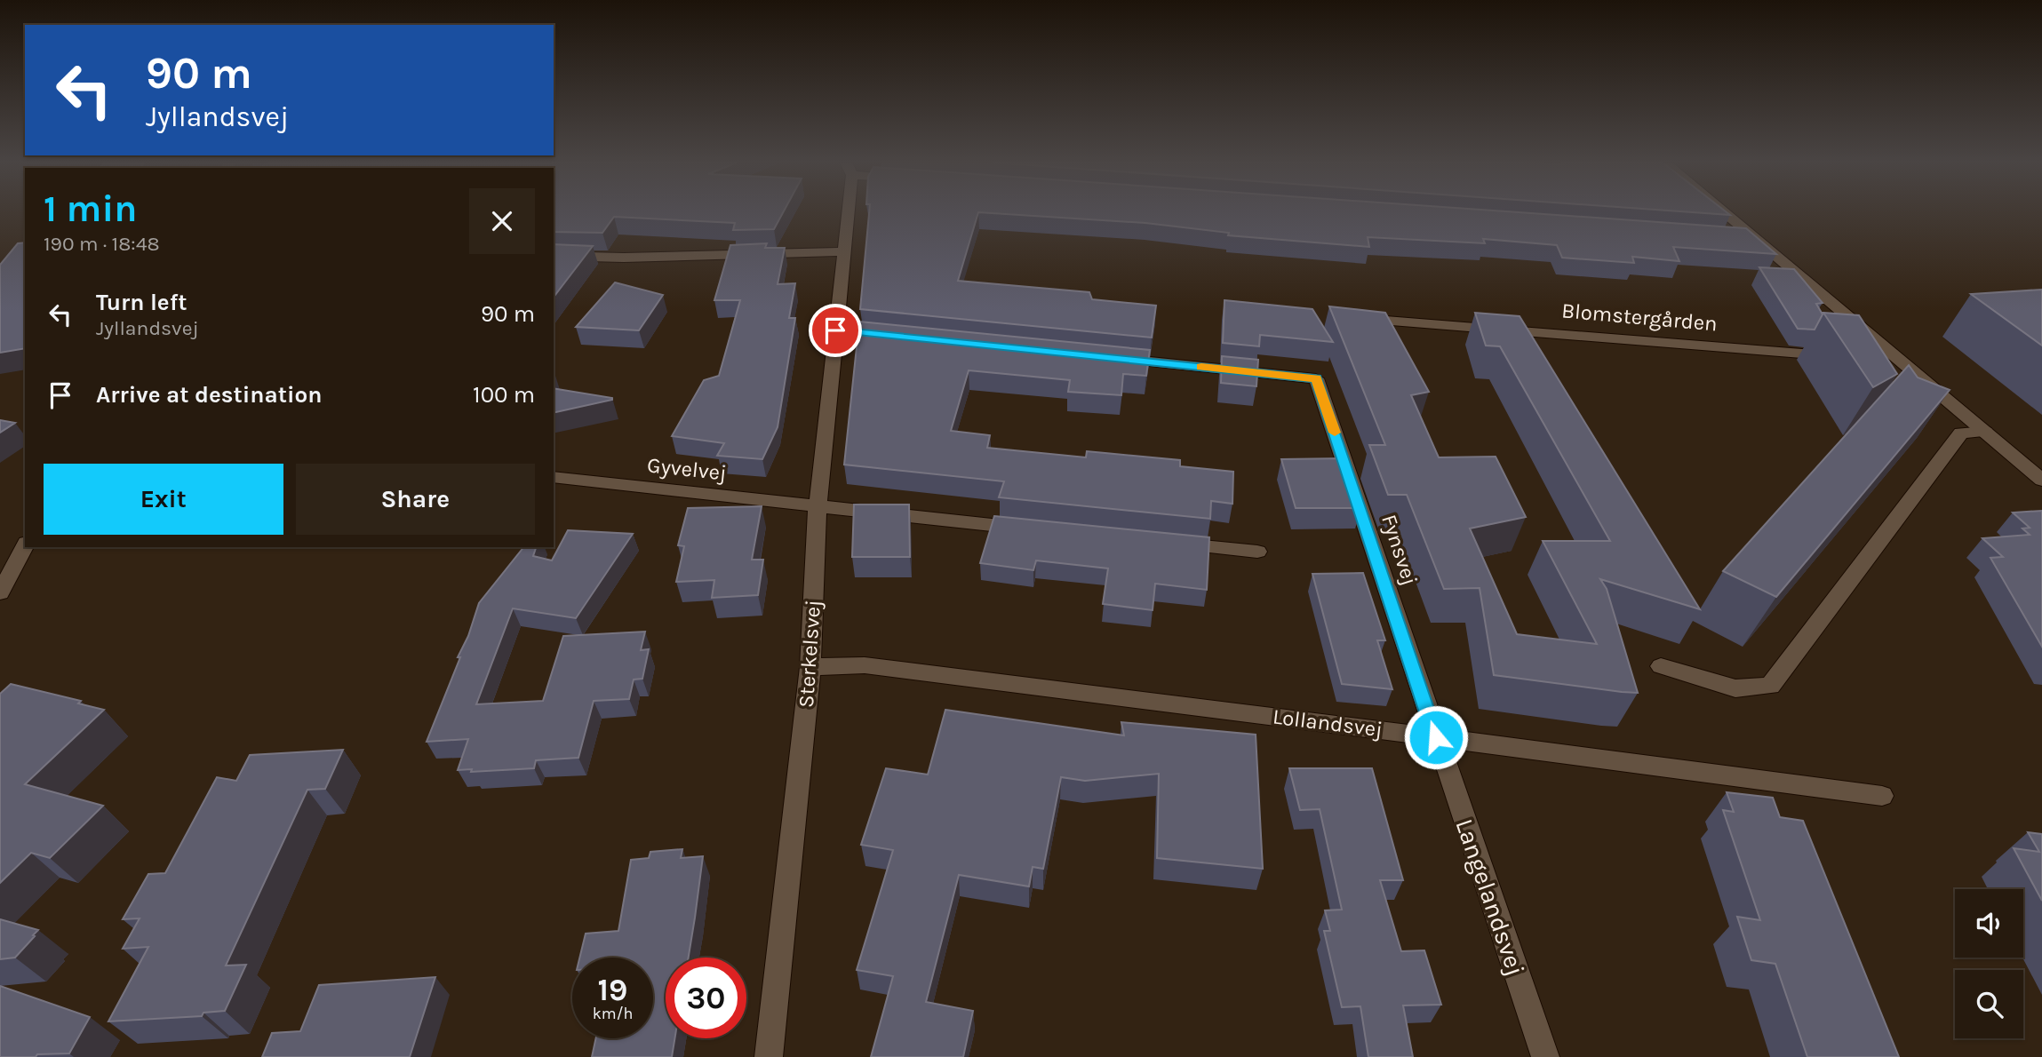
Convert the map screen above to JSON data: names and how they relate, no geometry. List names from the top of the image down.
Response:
{
  "streets": {
    "street": [
      "Blomstergården",
      "Gyvelvej",
      "Fynsvej",
      "Sterkelsvej",
      "Lollandsvej",
      "Langelandsvej"
    ]
  },
  "crossings": [
    ["Gyvelvej", "Sterkelsvej"],
    ["Fynsvej", "Lollandsvej"],
    ["Fynsvej", "Langelandsvej"],
    ["Sterkelsvej", "Lollandsvej"],
    ["Lollandsvej", "Langelandsvej"]
  ],
  "page": {
    "turn": ["90 m", "Jyllandsvej"],
    "heading": ["1 min", "190 m · 18:48"],
    "list": [
      {
        "name": "Turn left",
        "note": "Jyllandsvej",
        "value": "90 m"
      },
      {
        "name": "Arrive at destination",
        "value": "100 m"
      }
    ],
    "buttons": ["Exit", "Share"],
    "speed": "19 km/h",
    "limit": "30"
  }
}
